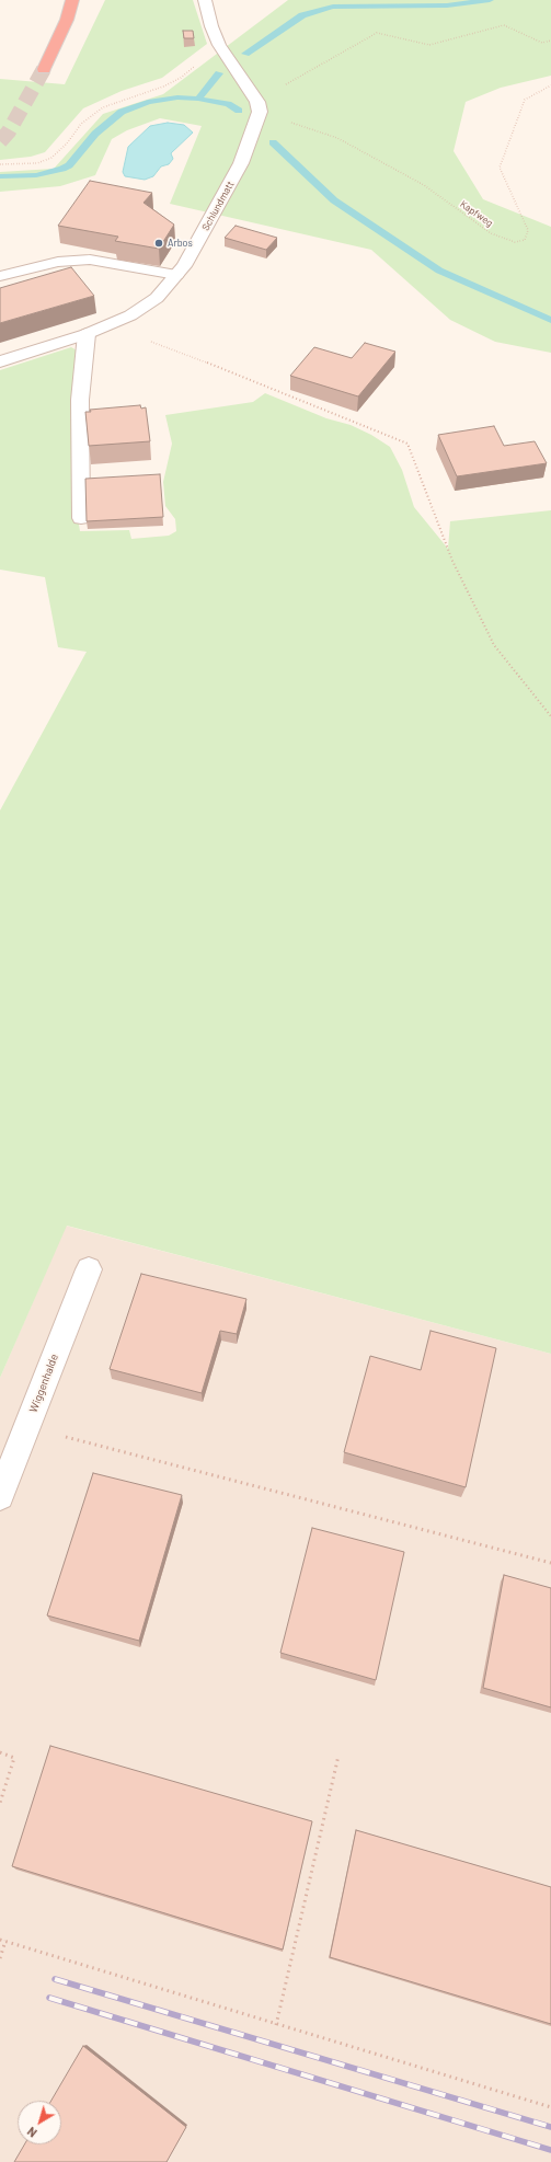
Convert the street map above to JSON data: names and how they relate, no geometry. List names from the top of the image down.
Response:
{
  "streets": {
    "street": ["Schlundmatt", "Wiggenhalde"],
    "path": ["Kapfweg"]
  },
  "crossings": [
    ["Schlundmatt", "Kapfweg"]
  ],
  "places": ["Arbos"],
  "north": "bottom left"
}
